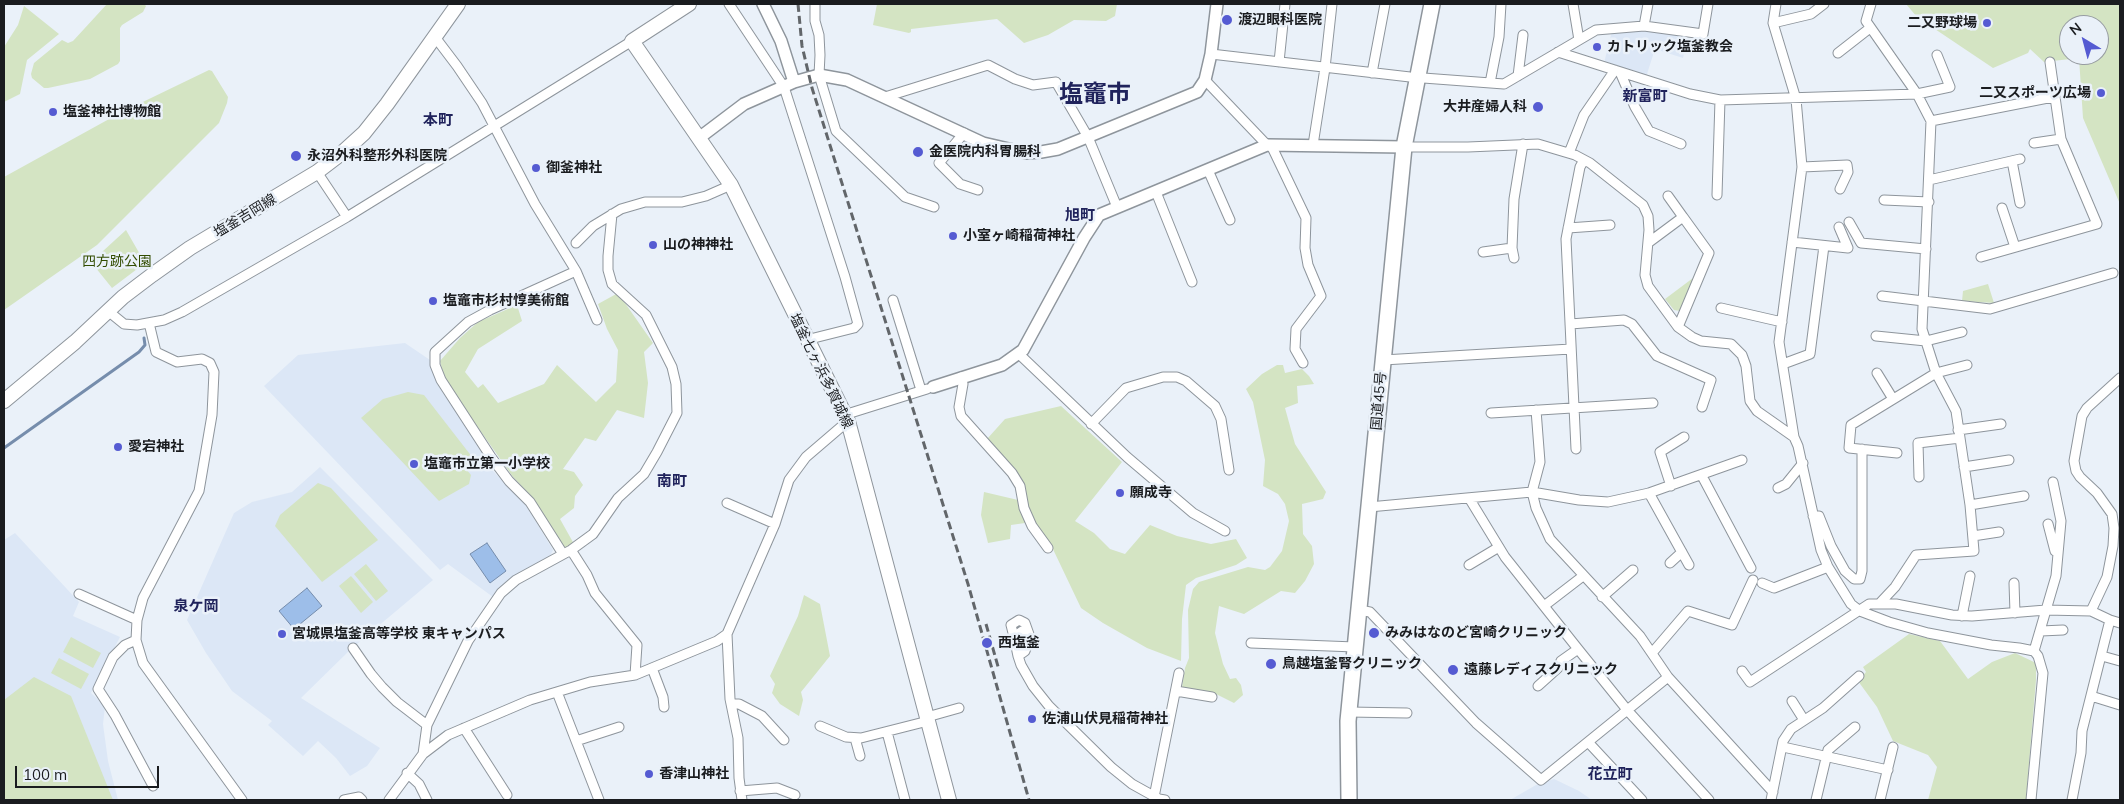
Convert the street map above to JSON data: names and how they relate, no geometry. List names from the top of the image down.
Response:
{
  "streets": {
    "highway": ["国道45号"],
    "main road": ["塩釜吉岡線", "塩釜七ヶ浜多賀城線"]
  },
  "districts": [
    "塩竈市",
    "新富町",
    "本町",
    "旭町",
    "南町",
    "泉ケ岡",
    "花立町"
  ],
  "parks": ["四方跡公園"],
  "places": [
    "渡辺眼科医院",
    "二又野球場",
    "カトリック塩釜教会",
    "二又スポーツ広場",
    "大井産婦人科",
    "塩釜神社博物館",
    "金医院内科胃腸科",
    "永沼外科整形外科医院",
    "御釜神社",
    "小室ヶ崎稲荷神社",
    "山の神神社",
    "塩竈市杉村惇美術館",
    "愛宕神社",
    "塩竈市立第一小学校",
    "願成寺",
    "みみはなのど宮崎クリニック",
    "宮城県塩釜高等学校 東キャンパス",
    "西塩釜",
    "鳥越塩釜腎クリニック",
    "遠藤レディスクリニック",
    "佐浦山伏見稲荷神社",
    "香津山神社"
  ],
  "scale_bar": "100 m",
  "north": "top left"
}
